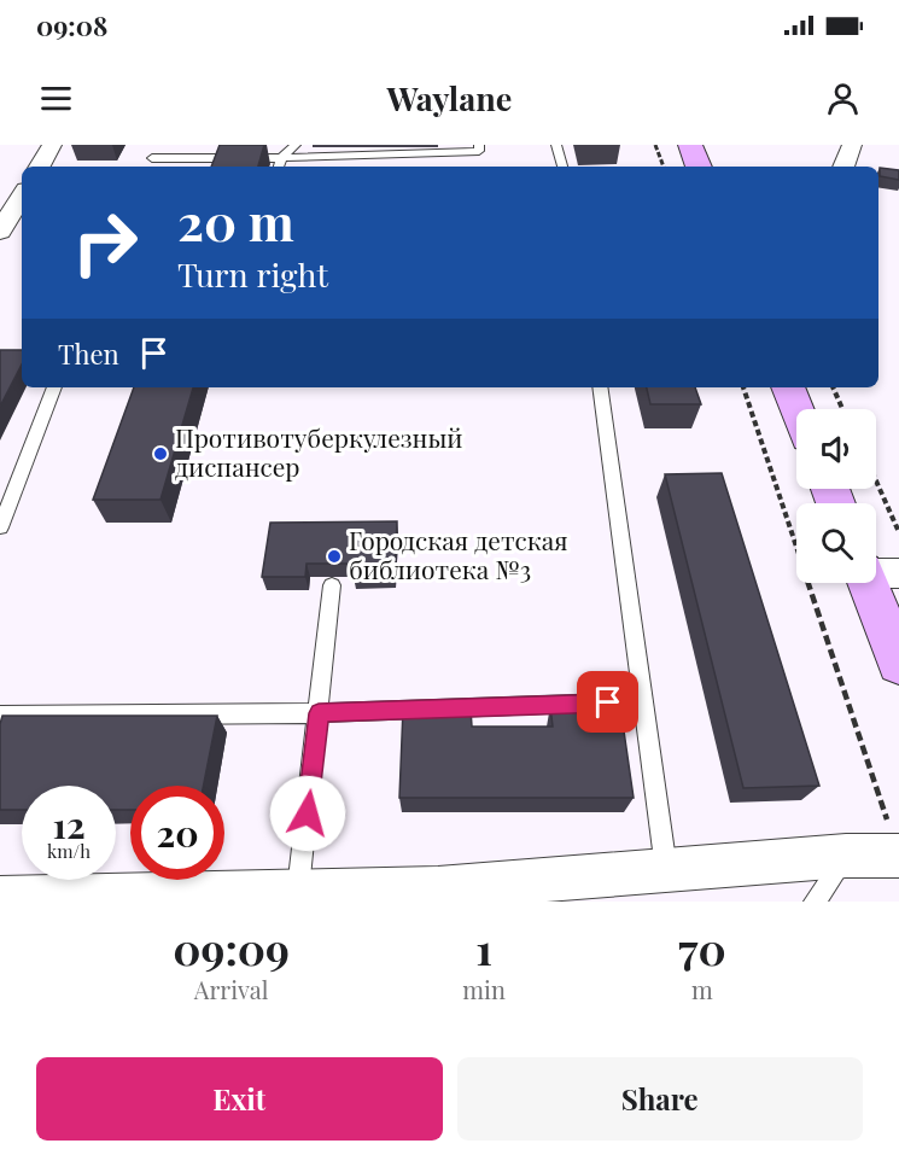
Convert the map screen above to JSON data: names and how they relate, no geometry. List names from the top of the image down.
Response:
{
  "places": ["Противотуберкулезный диспансер", "Городская детская библиотека №3"],
  "page": {
    "status": "09:08",
    "header": "Waylane",
    "turn": ["20 m", "Turn right"],
    "then": "Then",
    "speed": "12 km/h",
    "limit": "20",
    "eta": [
      "09:09",
      "Arrival",
      "1",
      "min",
      "70",
      "m"
    ],
    "buttons": ["Exit", "Share"]
  }
}
